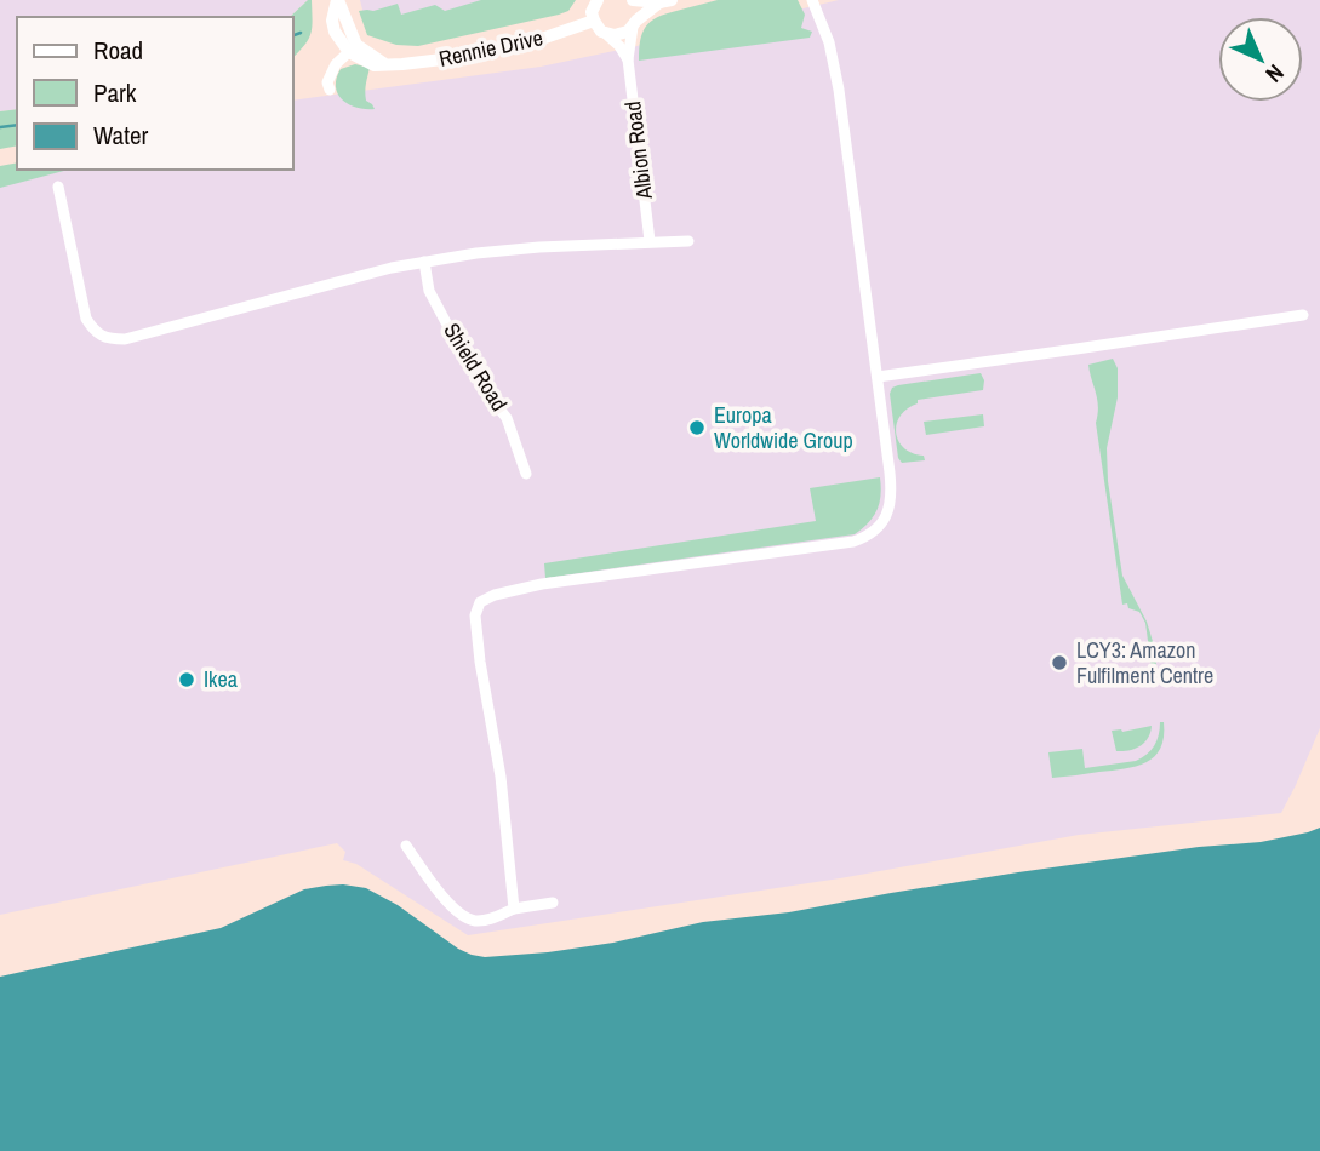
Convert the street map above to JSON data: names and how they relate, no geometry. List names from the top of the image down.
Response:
{
  "streets": {
    "street": ["Rennie Drive", "Albion Road", "Shield Road"]
  },
  "places": ["Europa Worldwide Group", "LCY3: Amazon Fulfilment Centre", "Ikea"],
  "legend": ["Road", "Park", "Water"],
  "north": "bottom right"
}
